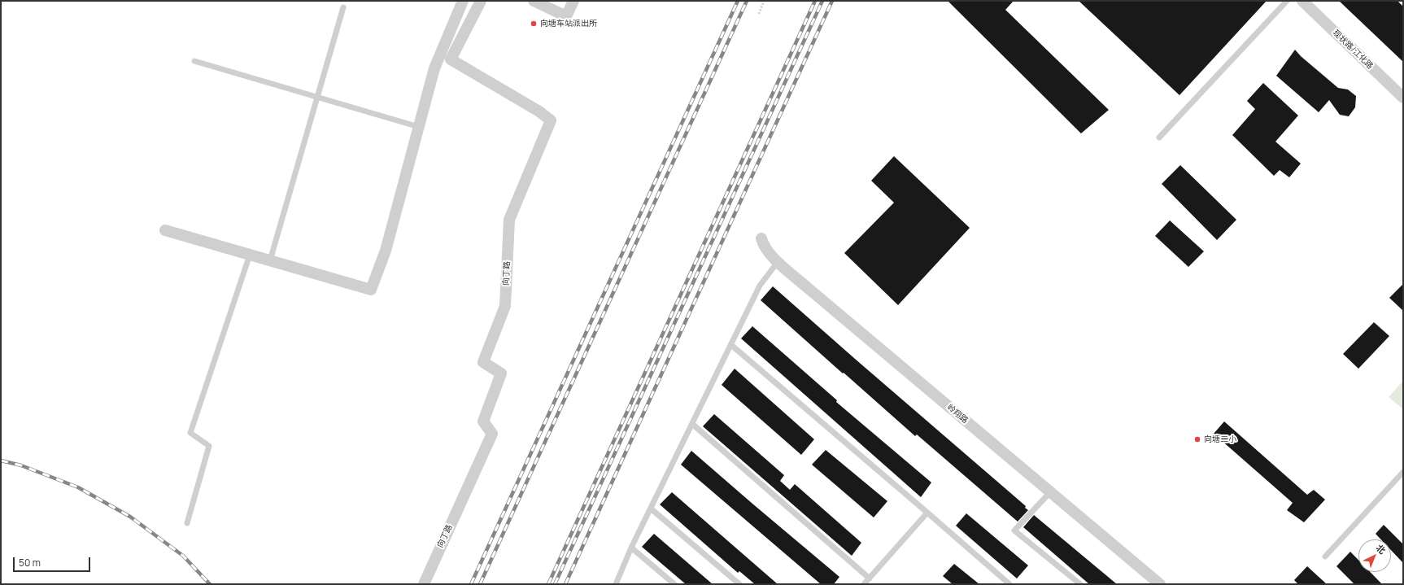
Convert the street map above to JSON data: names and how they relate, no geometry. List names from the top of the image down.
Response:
{
  "streets": {
    "street": ["现状路/江化路", "向丁路", "岭翔路"]
  },
  "places": ["向塘车站派出所", "向塘二小"],
  "scale_bar": "50 m",
  "north": "top right"
}
